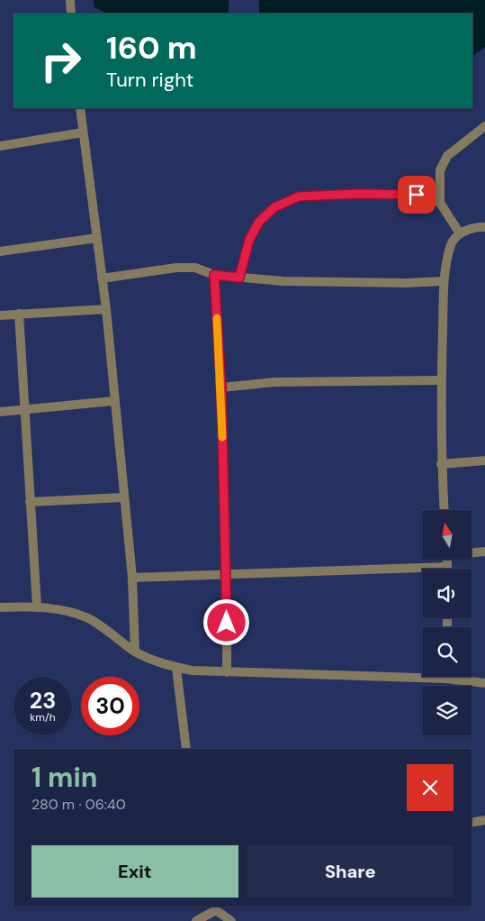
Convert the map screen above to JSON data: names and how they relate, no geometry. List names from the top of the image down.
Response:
{
  "north": "top",
  "page": {
    "turn": ["160 m", "Turn right"],
    "speed": "23 km/h",
    "limit": "30",
    "heading": ["1 min", "280 m · 06:40"],
    "buttons": ["Exit", "Share"]
  }
}
